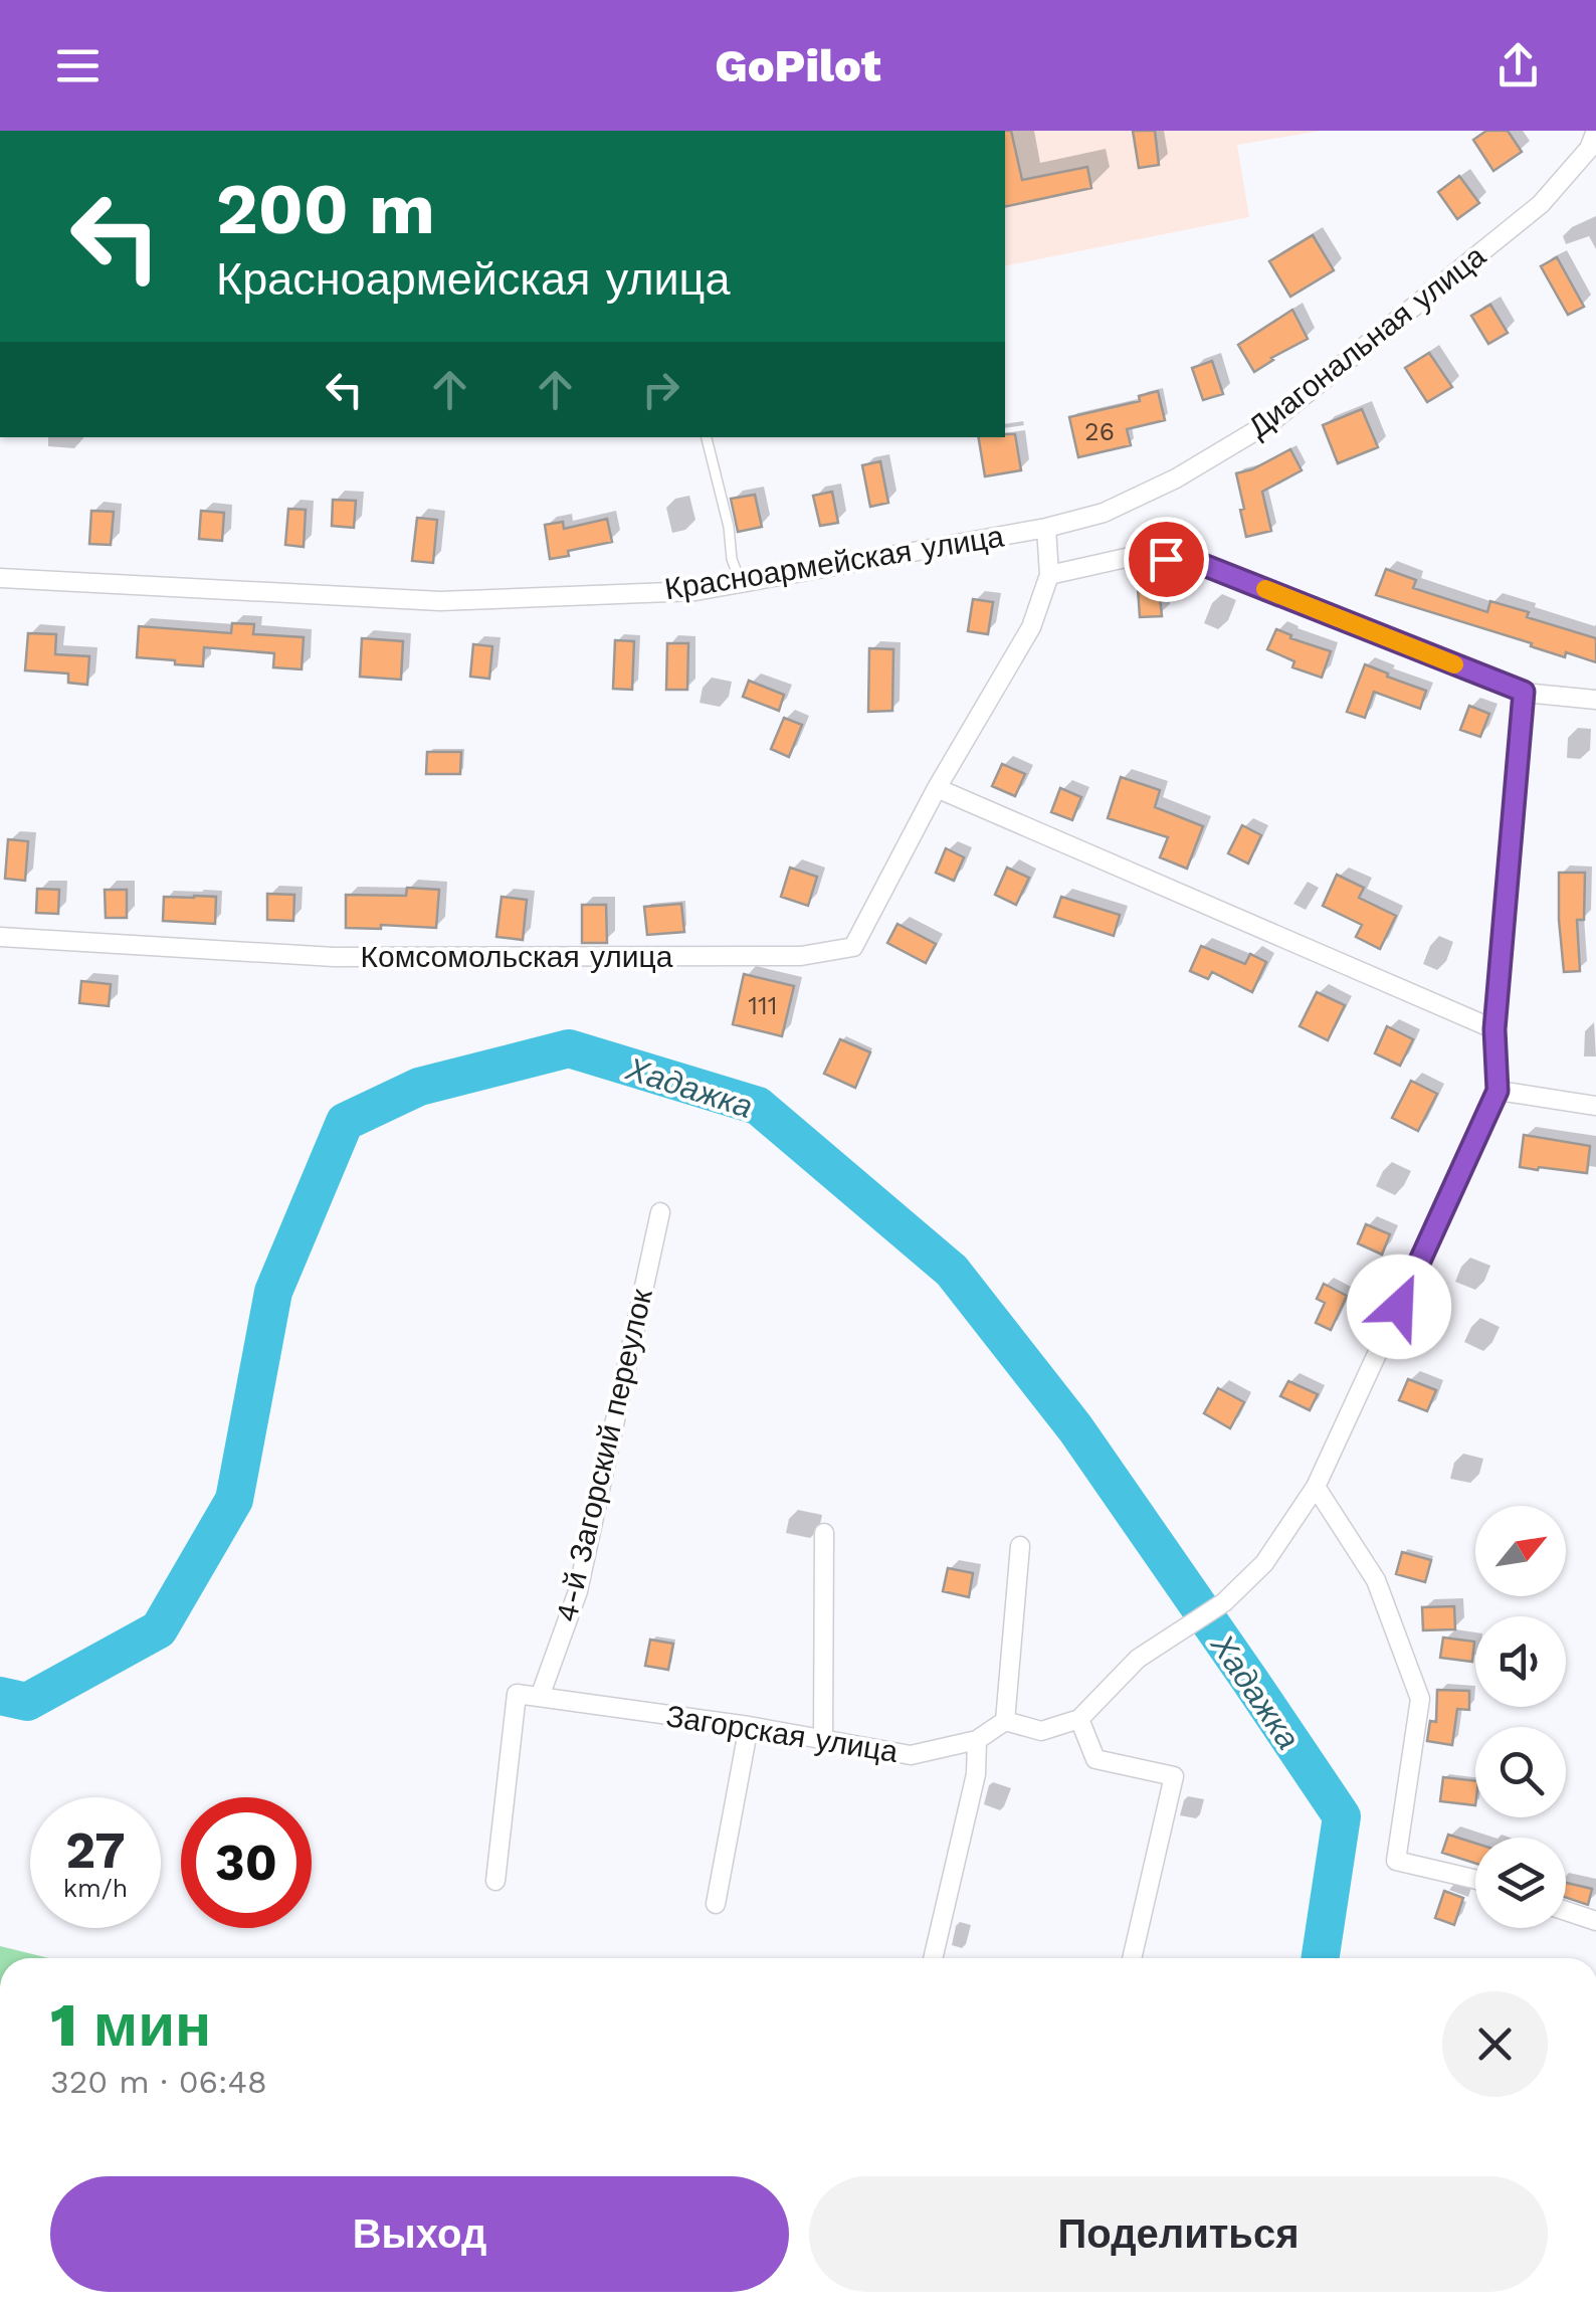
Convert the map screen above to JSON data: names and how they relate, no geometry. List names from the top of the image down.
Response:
{
  "streets": {
    "street": [
      "Диагональная улица",
      "Красноармейская улица",
      "Комсомольская улица",
      "4-й Загорский переулок",
      "Загорская улица"
    ]
  },
  "crossings": [
    ["Диагональная улица", "Красноармейская улица"],
    ["Красноармейская улица", "Комсомольская улица"],
    ["4-й Загорский переулок", "Загорская улица"]
  ],
  "water": ["Хадажка"],
  "house_numbers": ["26", "111"],
  "north": "top right",
  "page": {
    "header": "GoPilot",
    "turn": ["200 m", "Красноармейская улица"],
    "speed": "27 km/h",
    "limit": "30",
    "heading": ["1 мин", "320 m · 06:48"],
    "buttons": ["Выход", "Поделиться"]
  }
}
